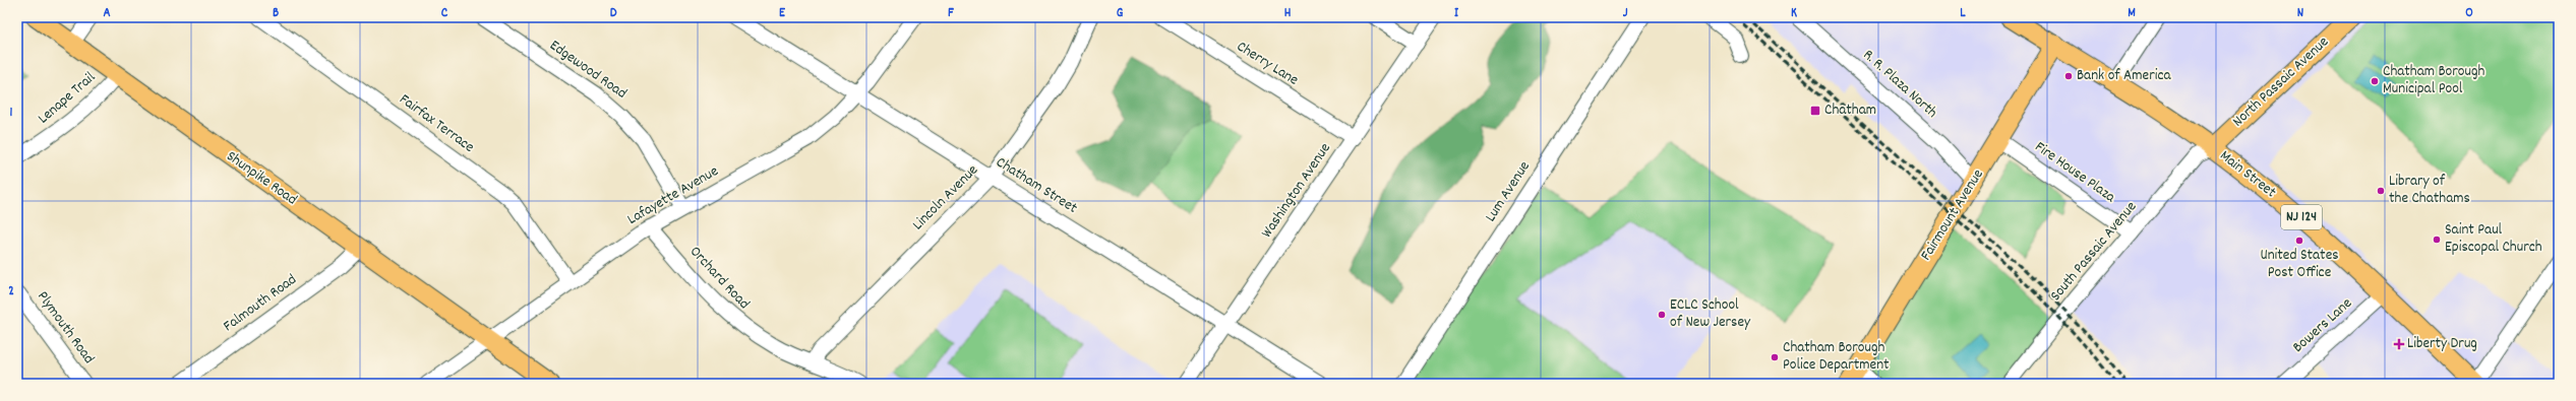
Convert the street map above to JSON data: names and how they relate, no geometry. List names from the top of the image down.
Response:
{
  "streets": {
    "main road": [
      "North Passaic Avenue",
      "Main Street",
      "Shunpike Road",
      "Fairmount Avenue",
      "NJ 124"
    ],
    "street": [
      "Cherry Lane",
      "Edgewood Road",
      "R. R. Plaza North",
      "Lenape Trail",
      "Fairfax Terrace",
      "Fire House Plaza",
      "Chatham Street",
      "Washington Avenue",
      "Lum Avenue",
      "Lafayette Avenue",
      "Lincoln Avenue",
      "South Passaic Avenue",
      "Orchard Road",
      "Falmouth Road",
      "Bowers Lane",
      "Plymouth Road"
    ]
  },
  "crossings": [
    ["Cherry Lane", "Washington Avenue"],
    ["Edgewood Road", "Lafayette Avenue"],
    ["North Passaic Avenue", "Main Street"],
    ["North Passaic Avenue", "South Passaic Avenue"],
    ["R. R. Plaza North", "Fairmount Avenue"],
    ["Lenape Trail", "Shunpike Road"],
    ["Fairfax Terrace", "Lafayette Avenue"],
    ["Fire House Plaza", "Fairmount Avenue"],
    ["Fire House Plaza", "South Passaic Avenue"],
    ["Main Street", "Fairmount Avenue"],
    ["Main Street", "South Passaic Avenue"],
    ["Main Street", "Bowers Lane"],
    ["Shunpike Road", "Lafayette Avenue"],
    ["Shunpike Road", "Falmouth Road"],
    ["Chatham Street", "Washington Avenue"],
    ["Chatham Street", "Lafayette Avenue"],
    ["Chatham Street", "Lincoln Avenue"],
    ["Lafayette Avenue", "Orchard Road"],
    ["Lincoln Avenue", "Orchard Road"]
  ],
  "places": {
    "other": [
      "Bank of America",
      "Chatham Borough Municipal Pool",
      "Library of the Chathams",
      "Saint Paul Episcopal Church",
      "United States Post Office",
      "ECLC School of New Jersey",
      "Chatham Borough Police Department"
    ],
    "transit": ["Chatham"],
    "health": ["Liberty Drug"]
  },
  "grid": {
    "columns": [
      "A",
      "B",
      "C",
      "D",
      "E",
      "F",
      "G",
      "H",
      "I",
      "J",
      "K",
      "L",
      "M",
      "N",
      "O"
    ],
    "rows": ["1", "2"]
  }
}
